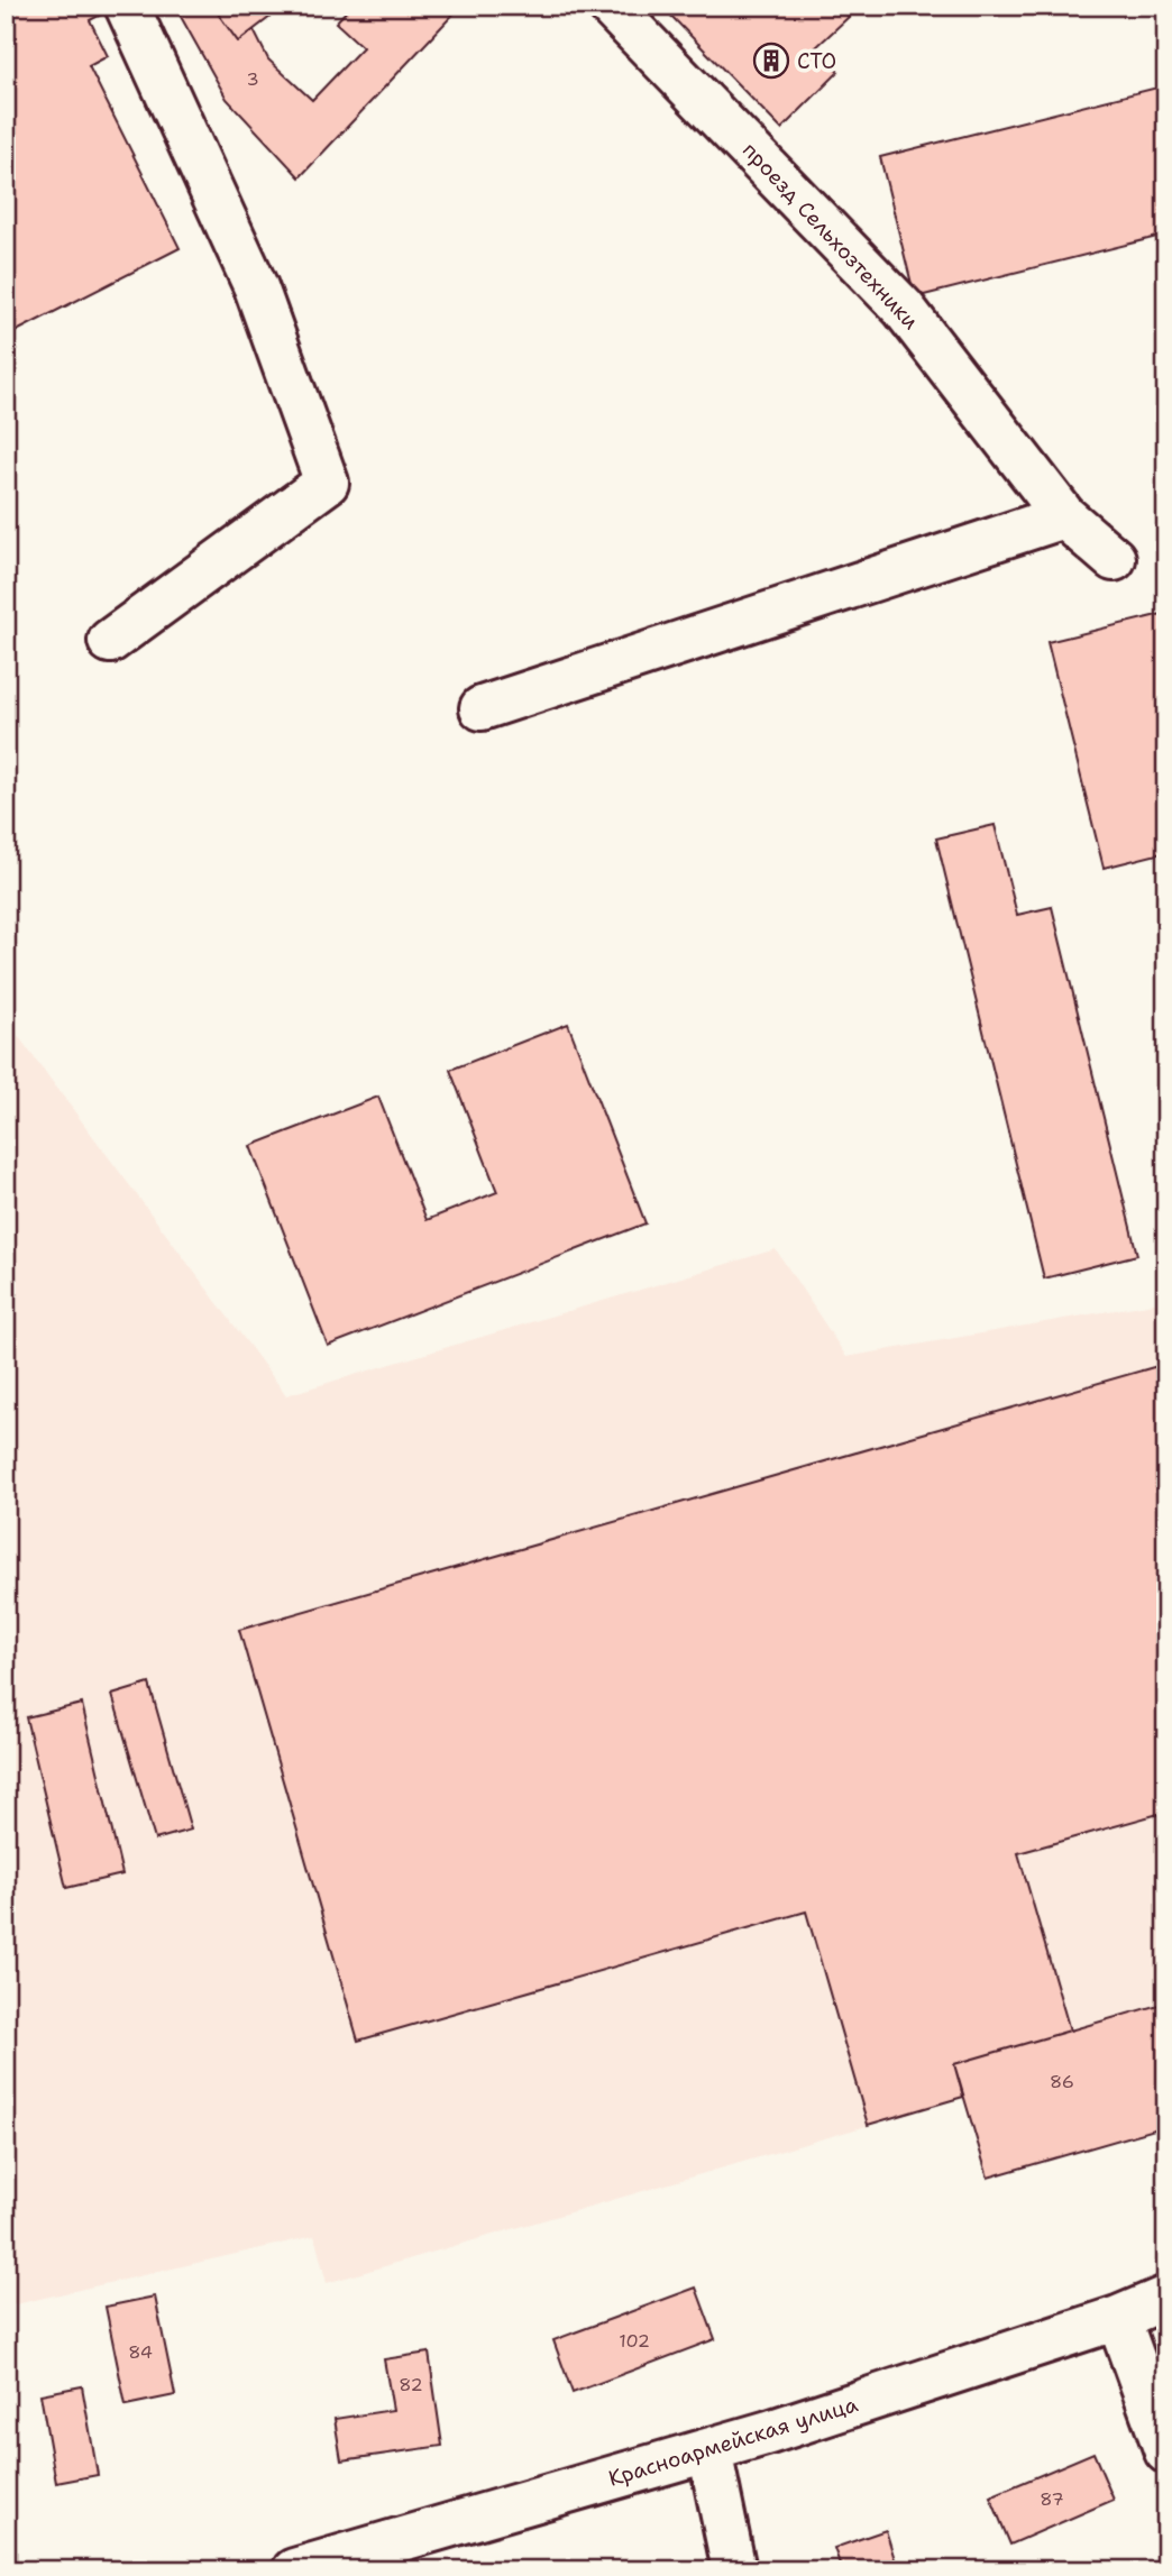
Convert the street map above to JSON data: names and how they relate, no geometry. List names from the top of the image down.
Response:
{
  "streets": {
    "street": ["проезд Сельхозтехники", "Красноармейская улица"]
  },
  "places": {
    "building": ["СТО"]
  },
  "house_numbers": [
    "3",
    "86",
    "102",
    "84",
    "82",
    "87"
  ]
}
